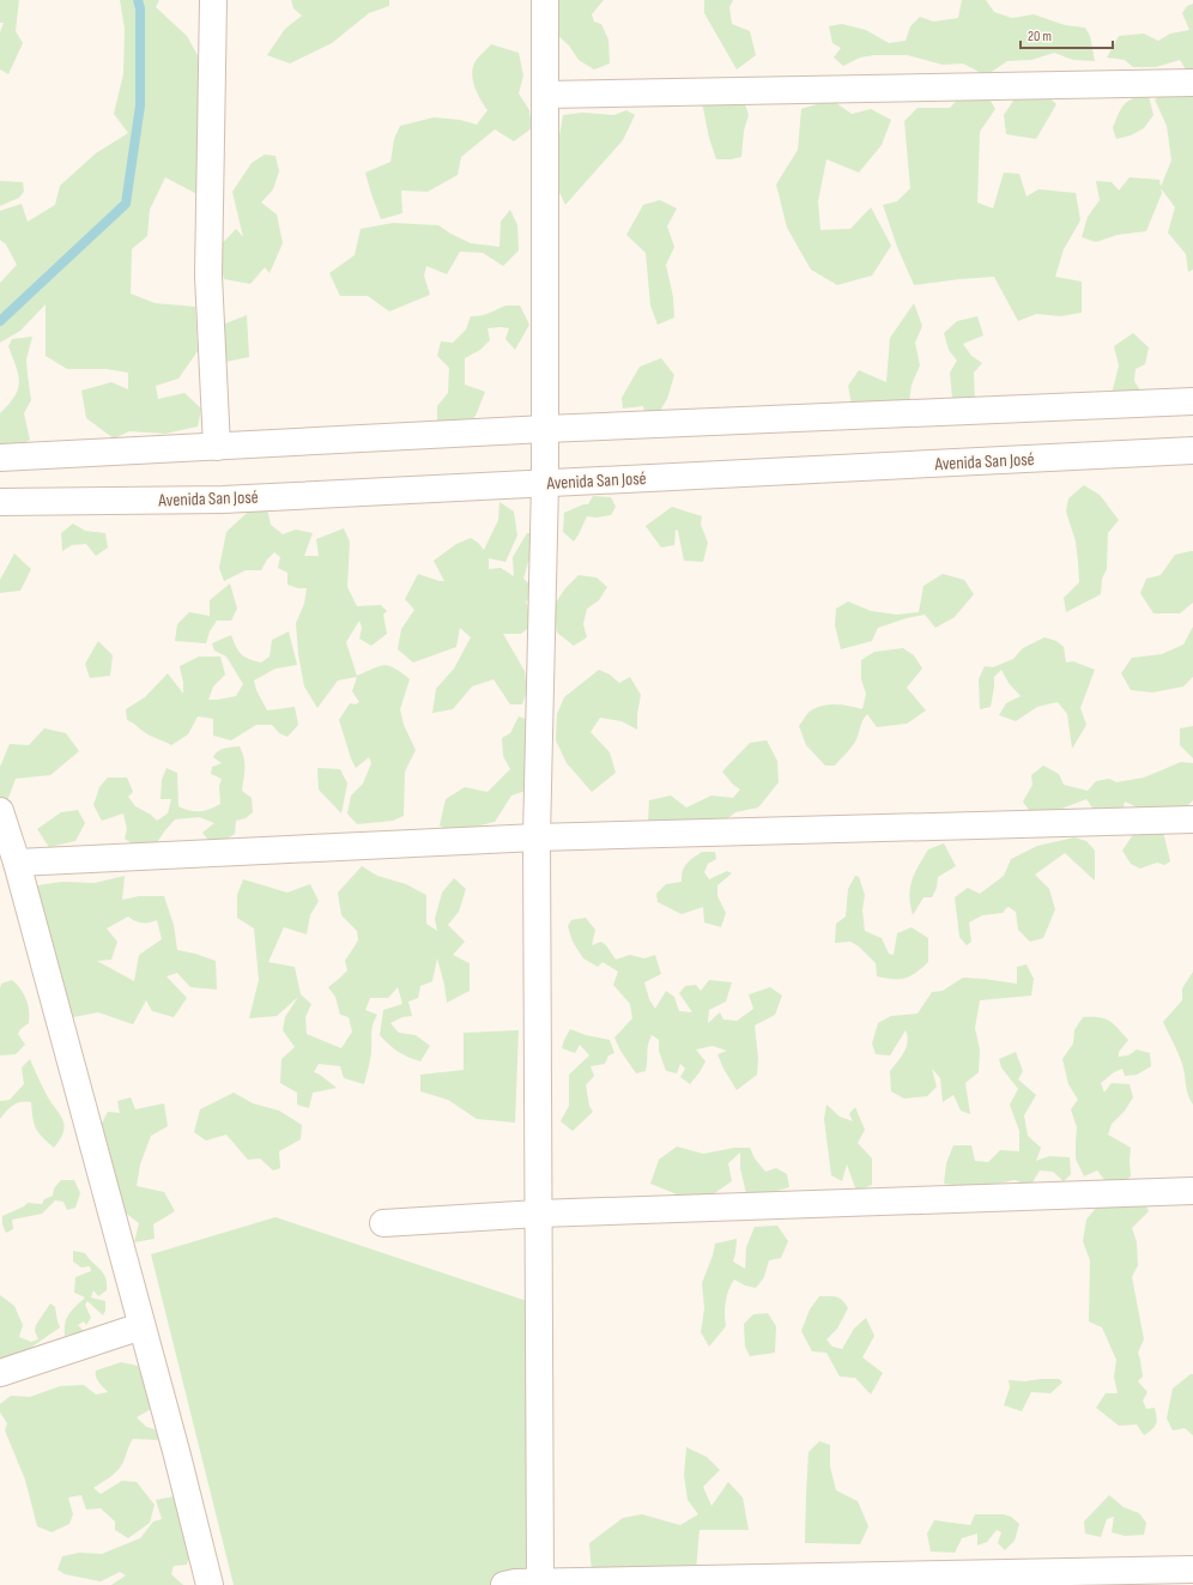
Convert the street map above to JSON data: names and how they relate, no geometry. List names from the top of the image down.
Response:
{
  "streets": {
    "street": ["Avenida San José"]
  },
  "scale_bar": "20 m"
}
